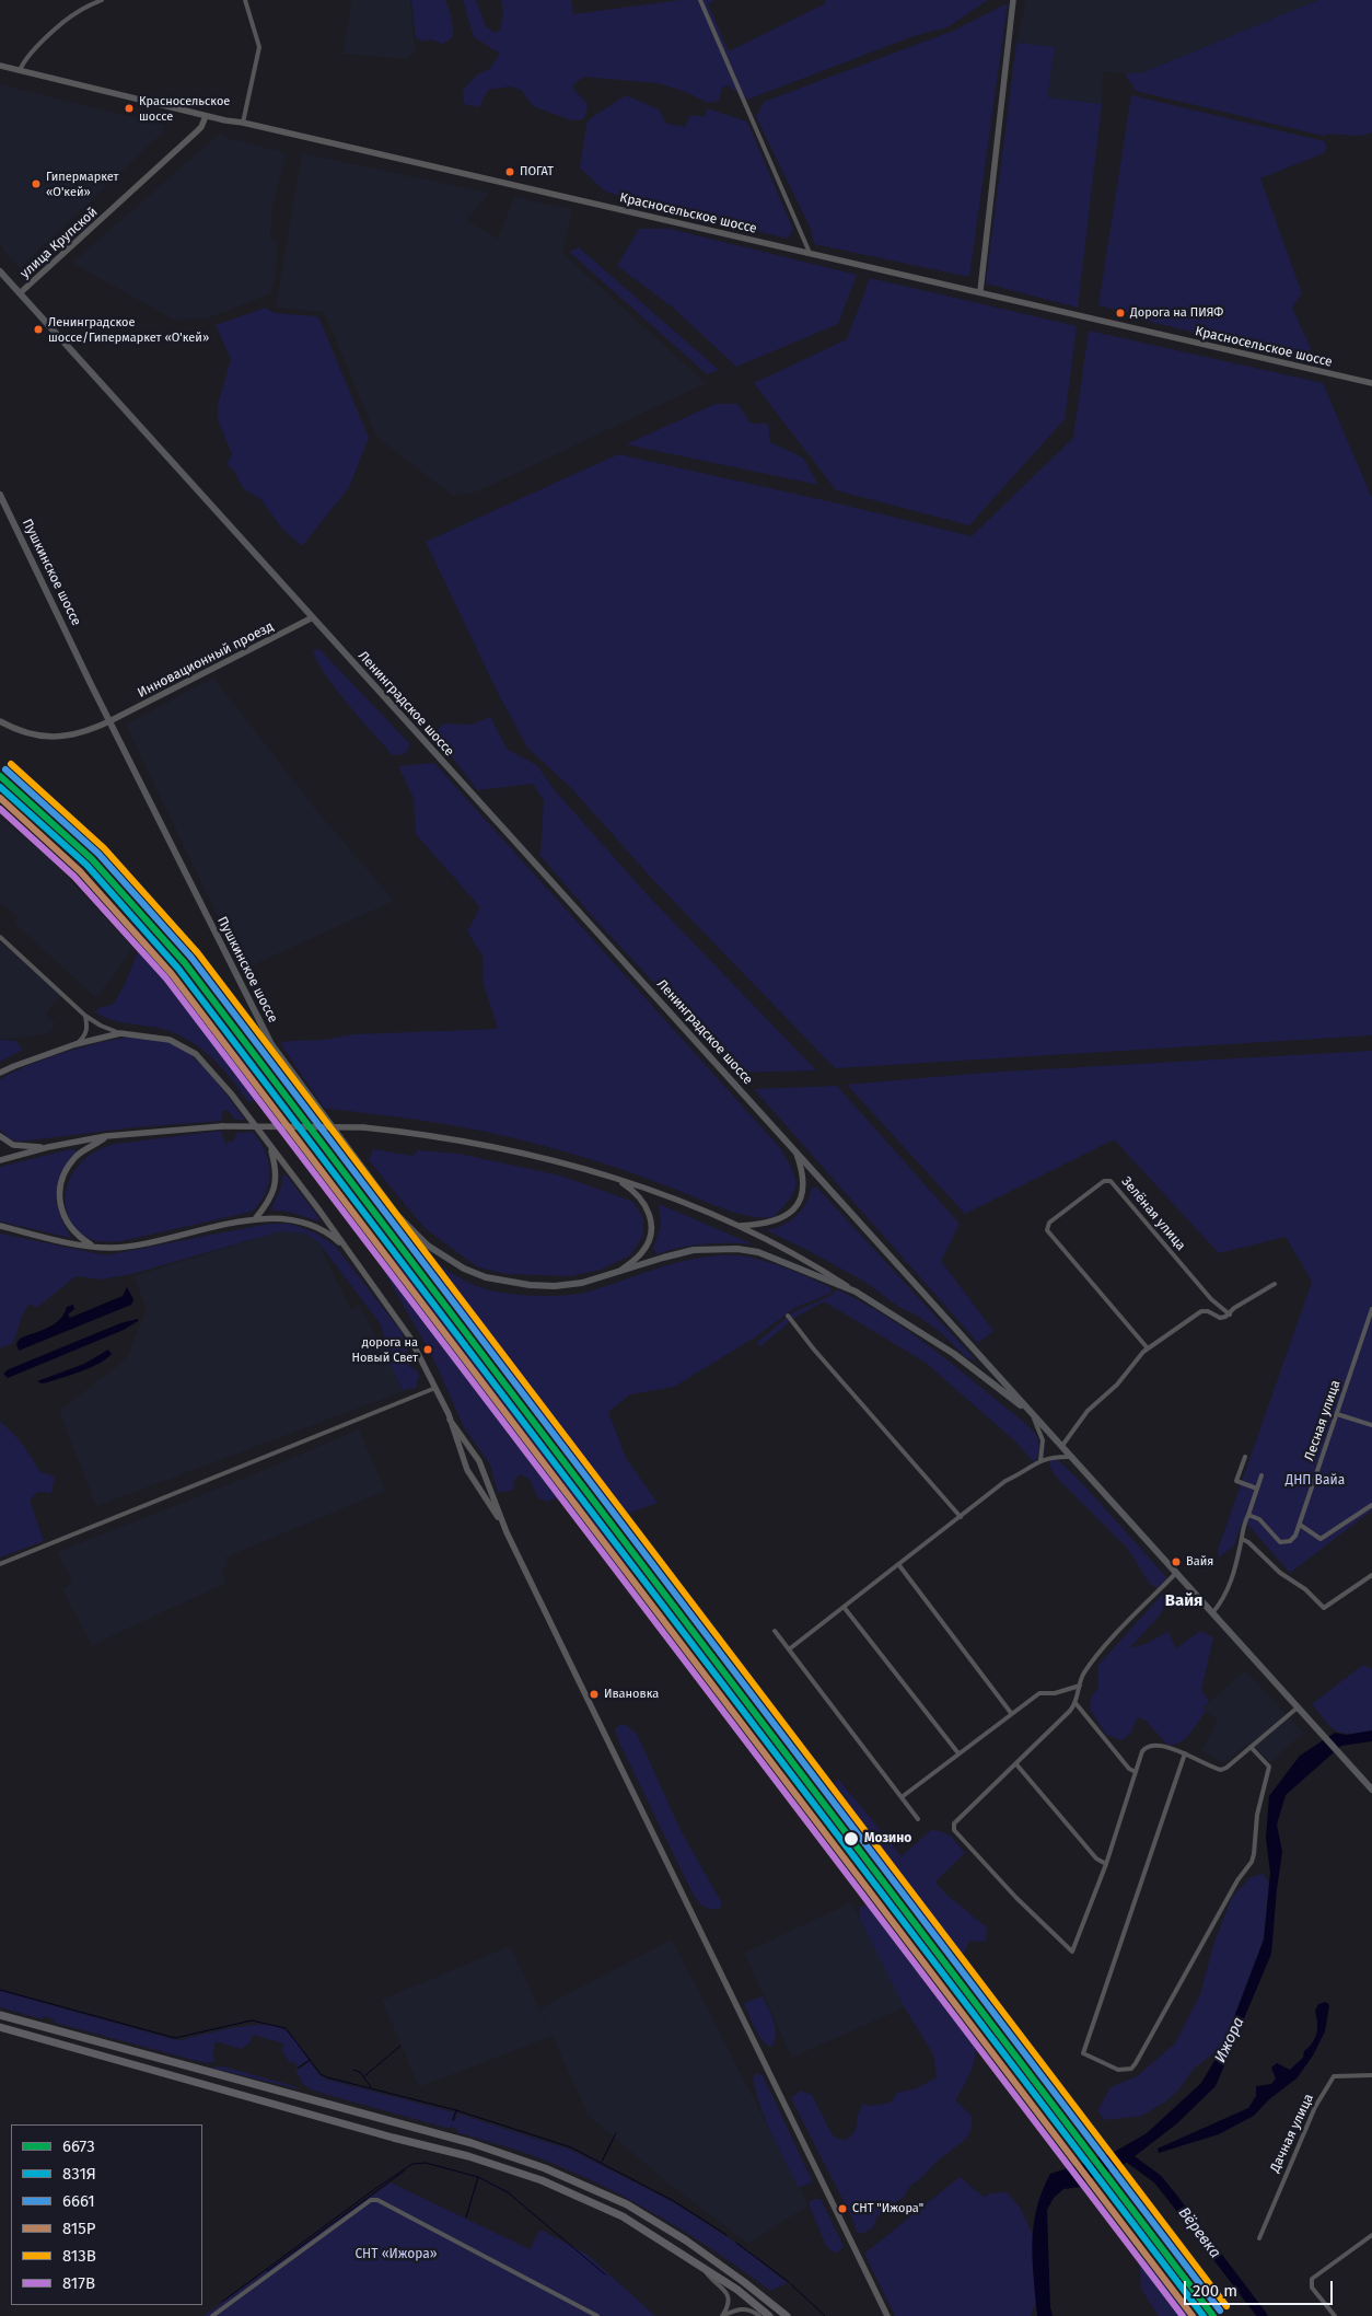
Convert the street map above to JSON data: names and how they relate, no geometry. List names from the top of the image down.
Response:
{
  "streets": {
    "main road": ["Пушкинское шоссе", "Ленинградское шоссе"],
    "street": [
      "Красносельское шоссе",
      "улица Крупской",
      "Инновационный проезд",
      "Зелёная улица",
      "Лесная улица",
      "Дачная улица"
    ]
  },
  "crossings": [
    ["Красносельское шоссе", "улица Крупской"],
    ["улица Крупской", "Ленинградское шоссе"],
    ["Пушкинское шоссе", "Инновационный проезд"],
    ["Пушкинское шоссе", "Ленинградское шоссе"],
    ["Инновационный проезд", "Ленинградское шоссе"]
  ],
  "districts": ["Вайя"],
  "water": ["Ижора", "Вёревка"],
  "parks": ["ДНП Вайа", "СНТ «Ижора»"],
  "places": [
    "Красносельское шоссе",
    "ПОГАТ",
    "Гипермаркет «О'кей»",
    "Дорога на ПИЯФ",
    "Ленинградское шоссе/Гипермаркет «О'кей»",
    "дорога на Новый Свет",
    "Вайя",
    "Ивановка",
    "Мозино",
    "СНТ \"Ижора\""
  ],
  "lines": [
    "transit line 813В",
    "transit line 6661",
    "transit line 6673",
    "transit line 831Я",
    "transit line 815Р",
    "transit line 817В"
  ],
  "legend": [
    "6673",
    "831Я",
    "6661",
    "815Р",
    "813В",
    "817В"
  ],
  "scale_bar": "200 m"
}
